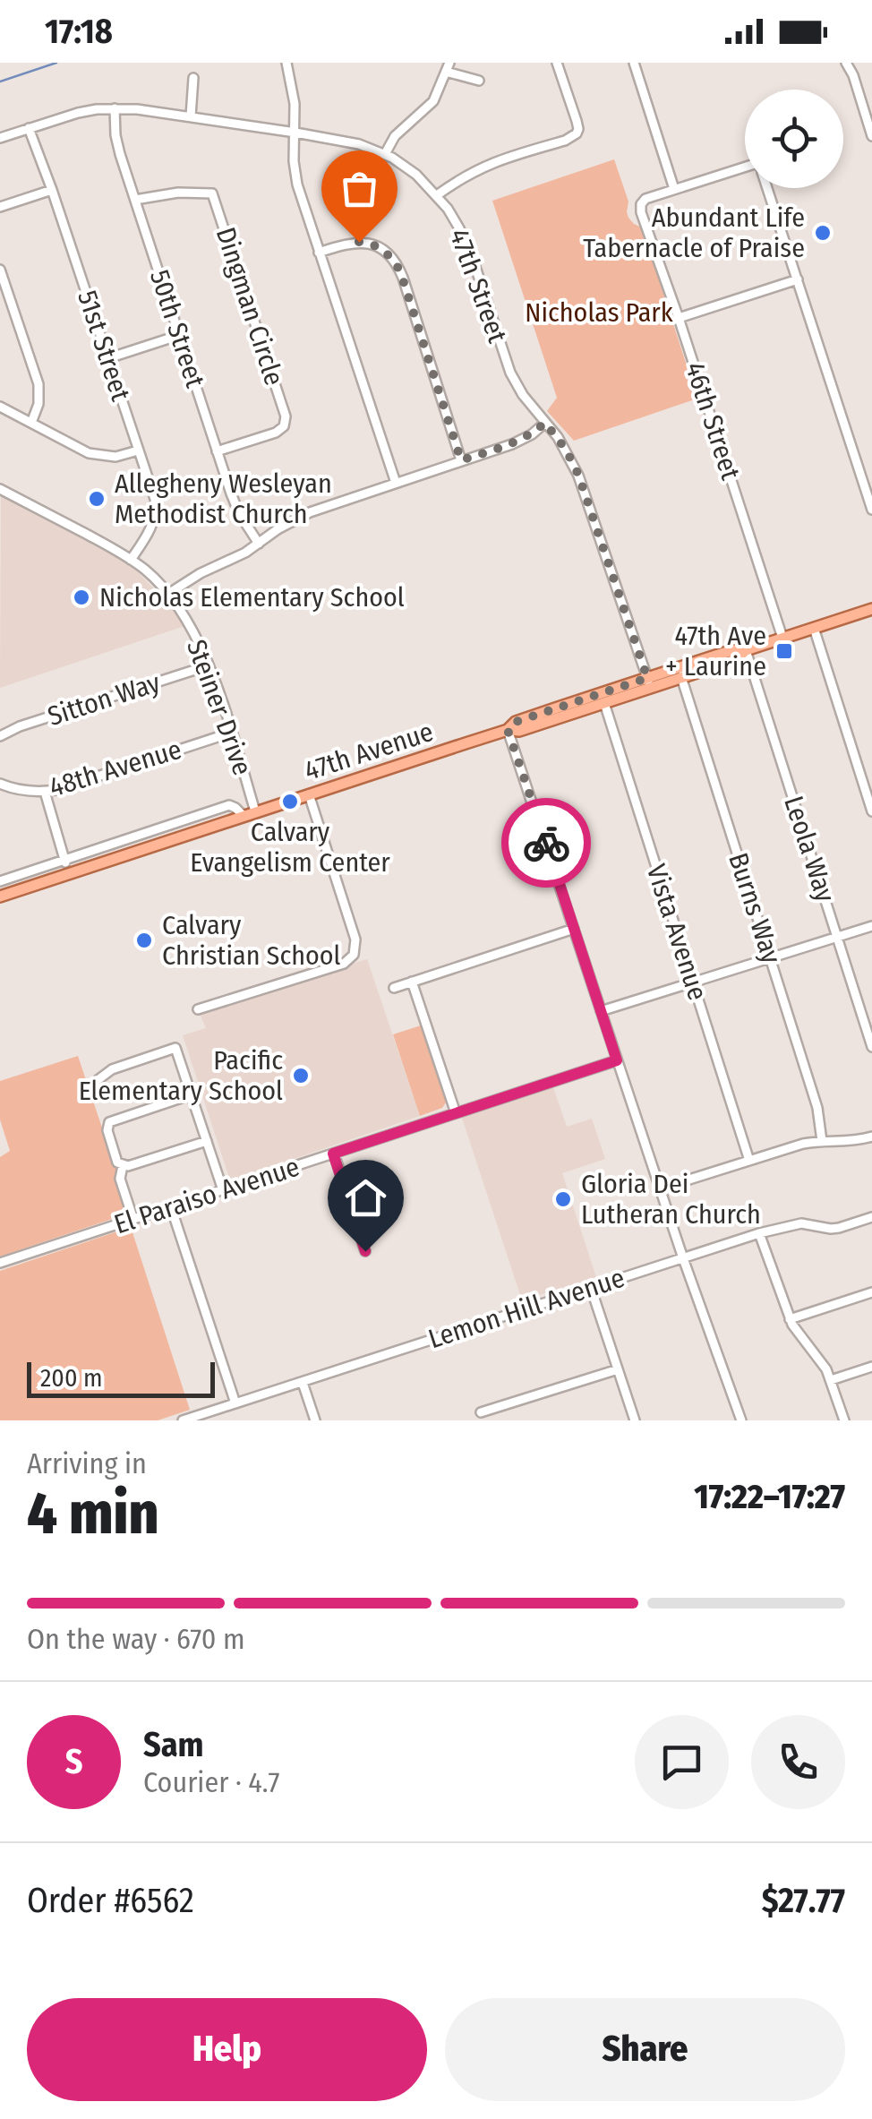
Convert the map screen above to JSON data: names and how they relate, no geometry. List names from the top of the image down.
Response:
{
  "streets": {
    "main road": ["47th Avenue"],
    "street": [
      "47th Street",
      "Dingman Circle",
      "50th Street",
      "51st Street",
      "46th Street",
      "Sitton Way",
      "Steiner Drive",
      "48th Avenue",
      "Leola Way",
      "Burns Way",
      "Vista Avenue",
      "El Paraiso Avenue",
      "Lemon Hill Avenue"
    ]
  },
  "crossings": [
    ["47th Street", "50th Street"],
    ["47th Street", "51st Street"],
    ["47th Street", "47th Avenue"],
    ["Dingman Circle", "50th Street"],
    ["51st Street", "Steiner Drive"],
    ["46th Street", "47th Avenue"],
    ["Sitton Way", "Steiner Drive"],
    ["Steiner Drive", "47th Avenue"],
    ["Steiner Drive", "48th Avenue"],
    ["47th Avenue", "Leola Way"],
    ["47th Avenue", "Burns Way"],
    ["47th Avenue", "Vista Avenue"]
  ],
  "parks": ["Nicholas Park"],
  "places": {
    "other": [
      "Abundant Life Tabernacle of Praise",
      "Allegheny Wesleyan Methodist Church",
      "Nicholas Elementary School",
      "Calvary Evangelism Center",
      "Calvary Christian School",
      "Pacific Elementary School",
      "Gloria Dei Lutheran Church"
    ],
    "transit": ["47th Ave + Laurine"]
  },
  "scale_bar": "200 m",
  "page": {
    "status": "17:18",
    "scale": "200 m",
    "heading": ["4 min", "Arriving in", "17:22–17:27"],
    "panel": [
      "Sam",
      "Courier · 4.7",
      "Order #6562",
      "$27.77"
    ],
    "bar": "On the way · 670 m",
    "round": "S",
    "buttons": ["Help", "Share"]
  }
}
